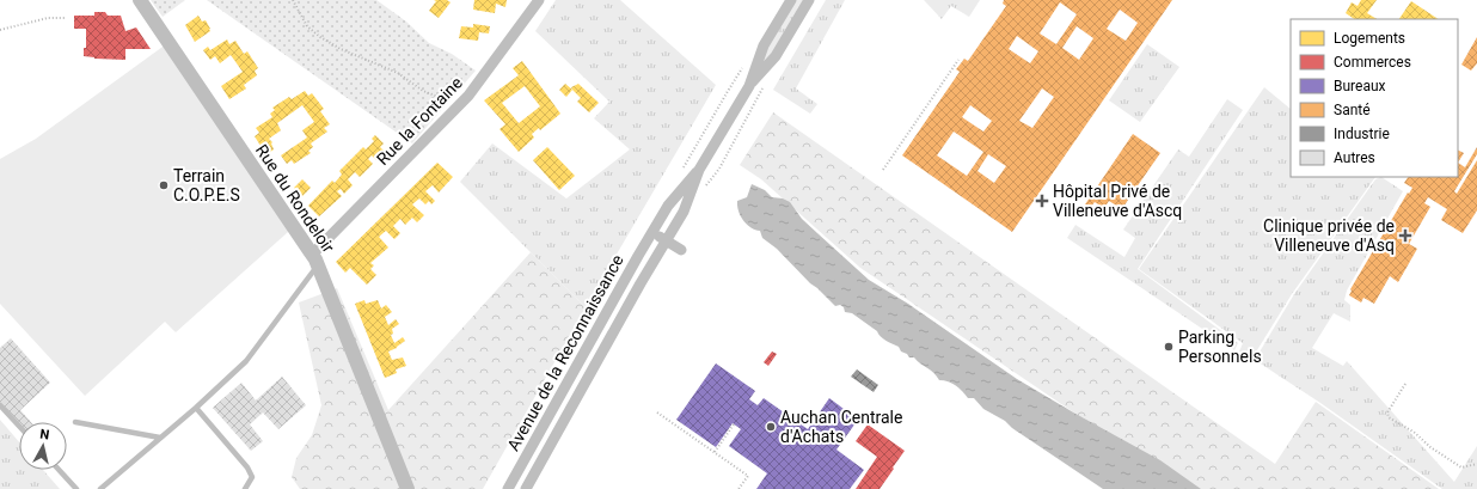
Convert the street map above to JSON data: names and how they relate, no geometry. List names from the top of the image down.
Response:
{
  "streets": {
    "street": ["Rue la Fontaine", "Rue du Rondeloir", "Avenue de la Reconnaissance"]
  },
  "crossings": [
    ["Rue la Fontaine", "Rue du Rondeloir"]
  ],
  "places": {
    "other": ["Terrain C.O.P.E.S", "Parking Personnels", "Auchan Centrale d'Achats"],
    "health": ["Hôpital Privé de Villeneuve d'Ascq", "Clinique privée de Villeneuve d'Asq"]
  },
  "legend": [
    "Logements",
    "Commerces",
    "Bureaux",
    "Santé",
    "Industrie",
    "Autres"
  ],
  "north": "top"
}
